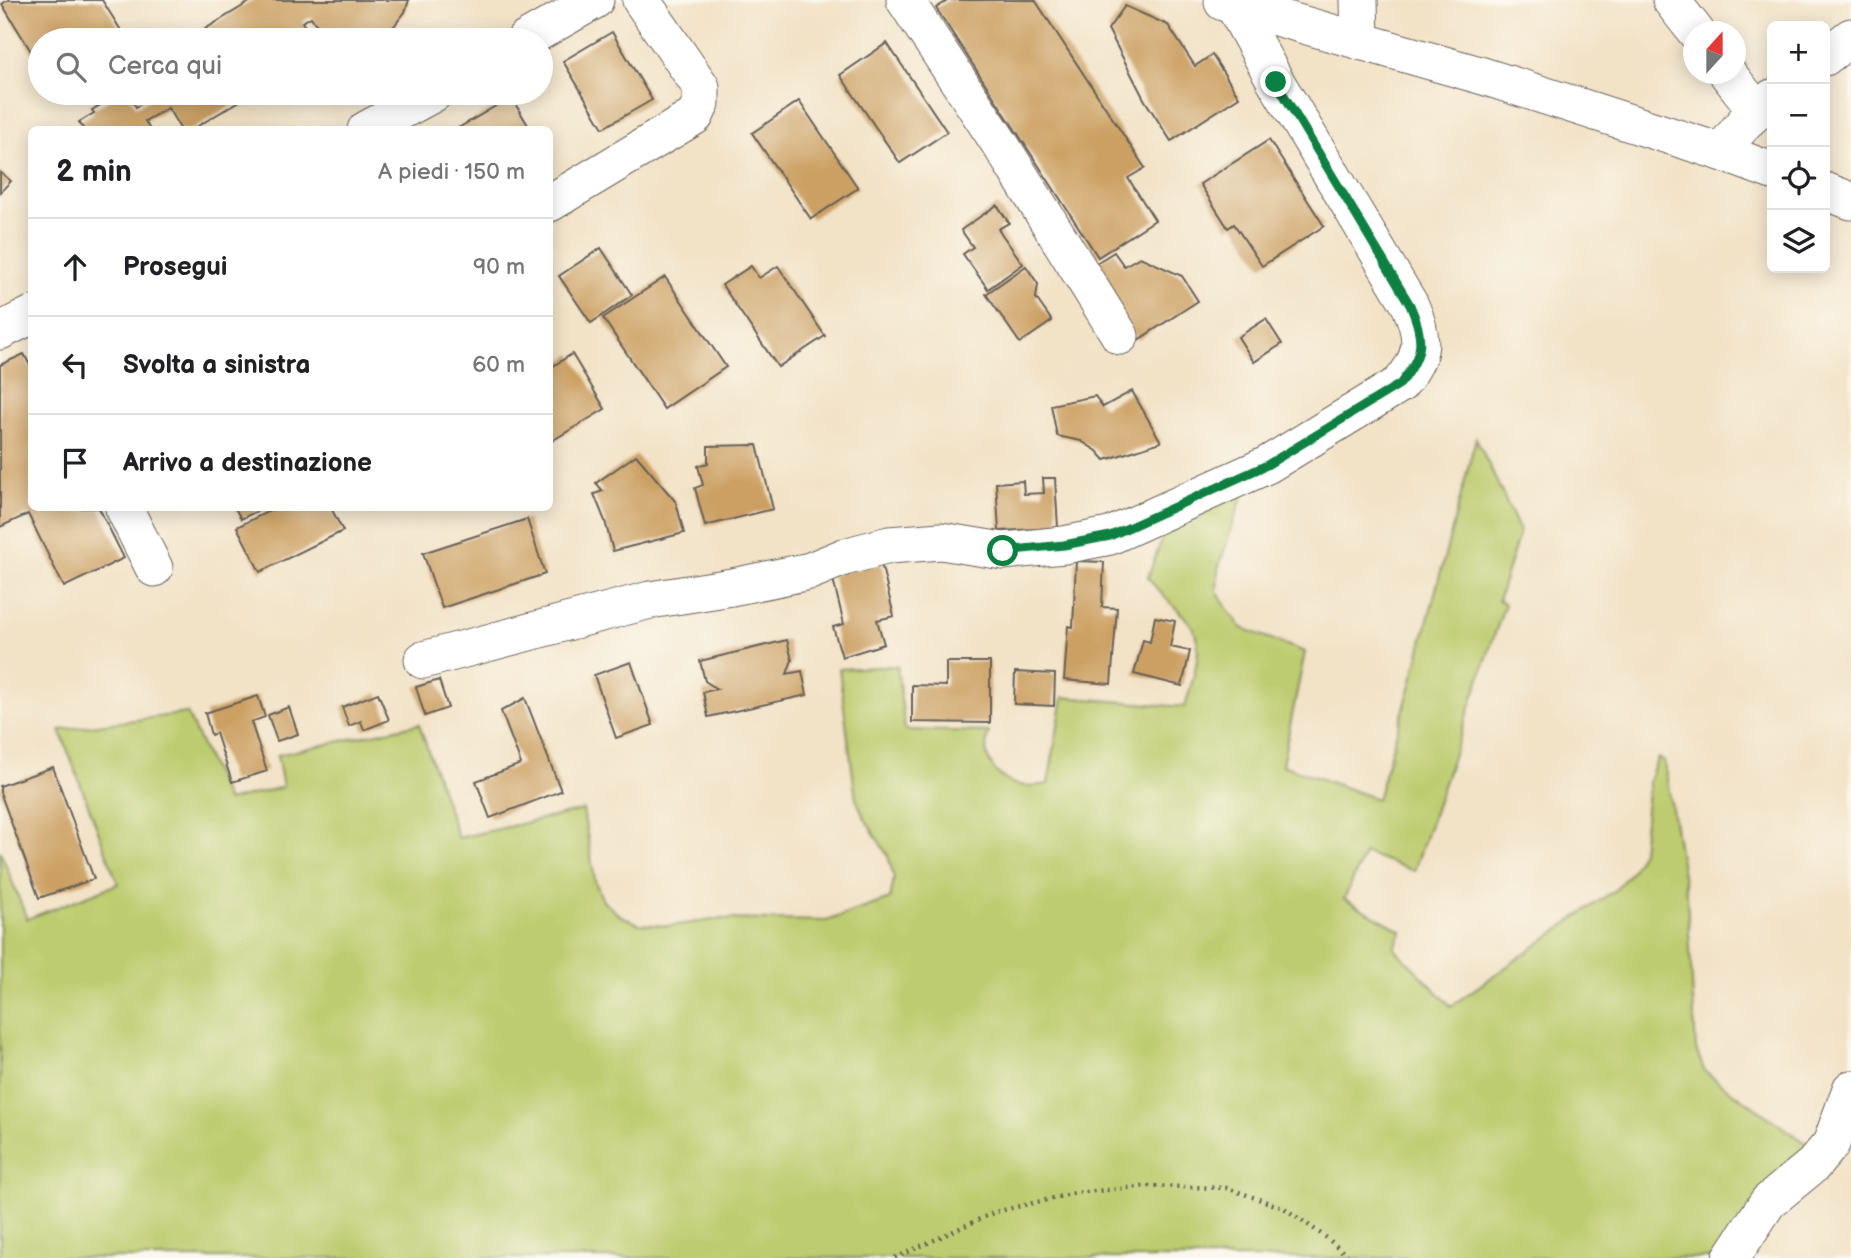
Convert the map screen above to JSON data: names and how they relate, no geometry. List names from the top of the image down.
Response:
{
  "north": "top",
  "page": {
    "map_buttons": ["+", "−"],
    "search": "Cerca qui",
    "heading": ["2 min", "A piedi · 150 m"],
    "list": [
      ["Prosegui", "90 m"],
      ["Svolta a sinistra", "60 m"],
      "Arrivo a destinazione"
    ]
  }
}
